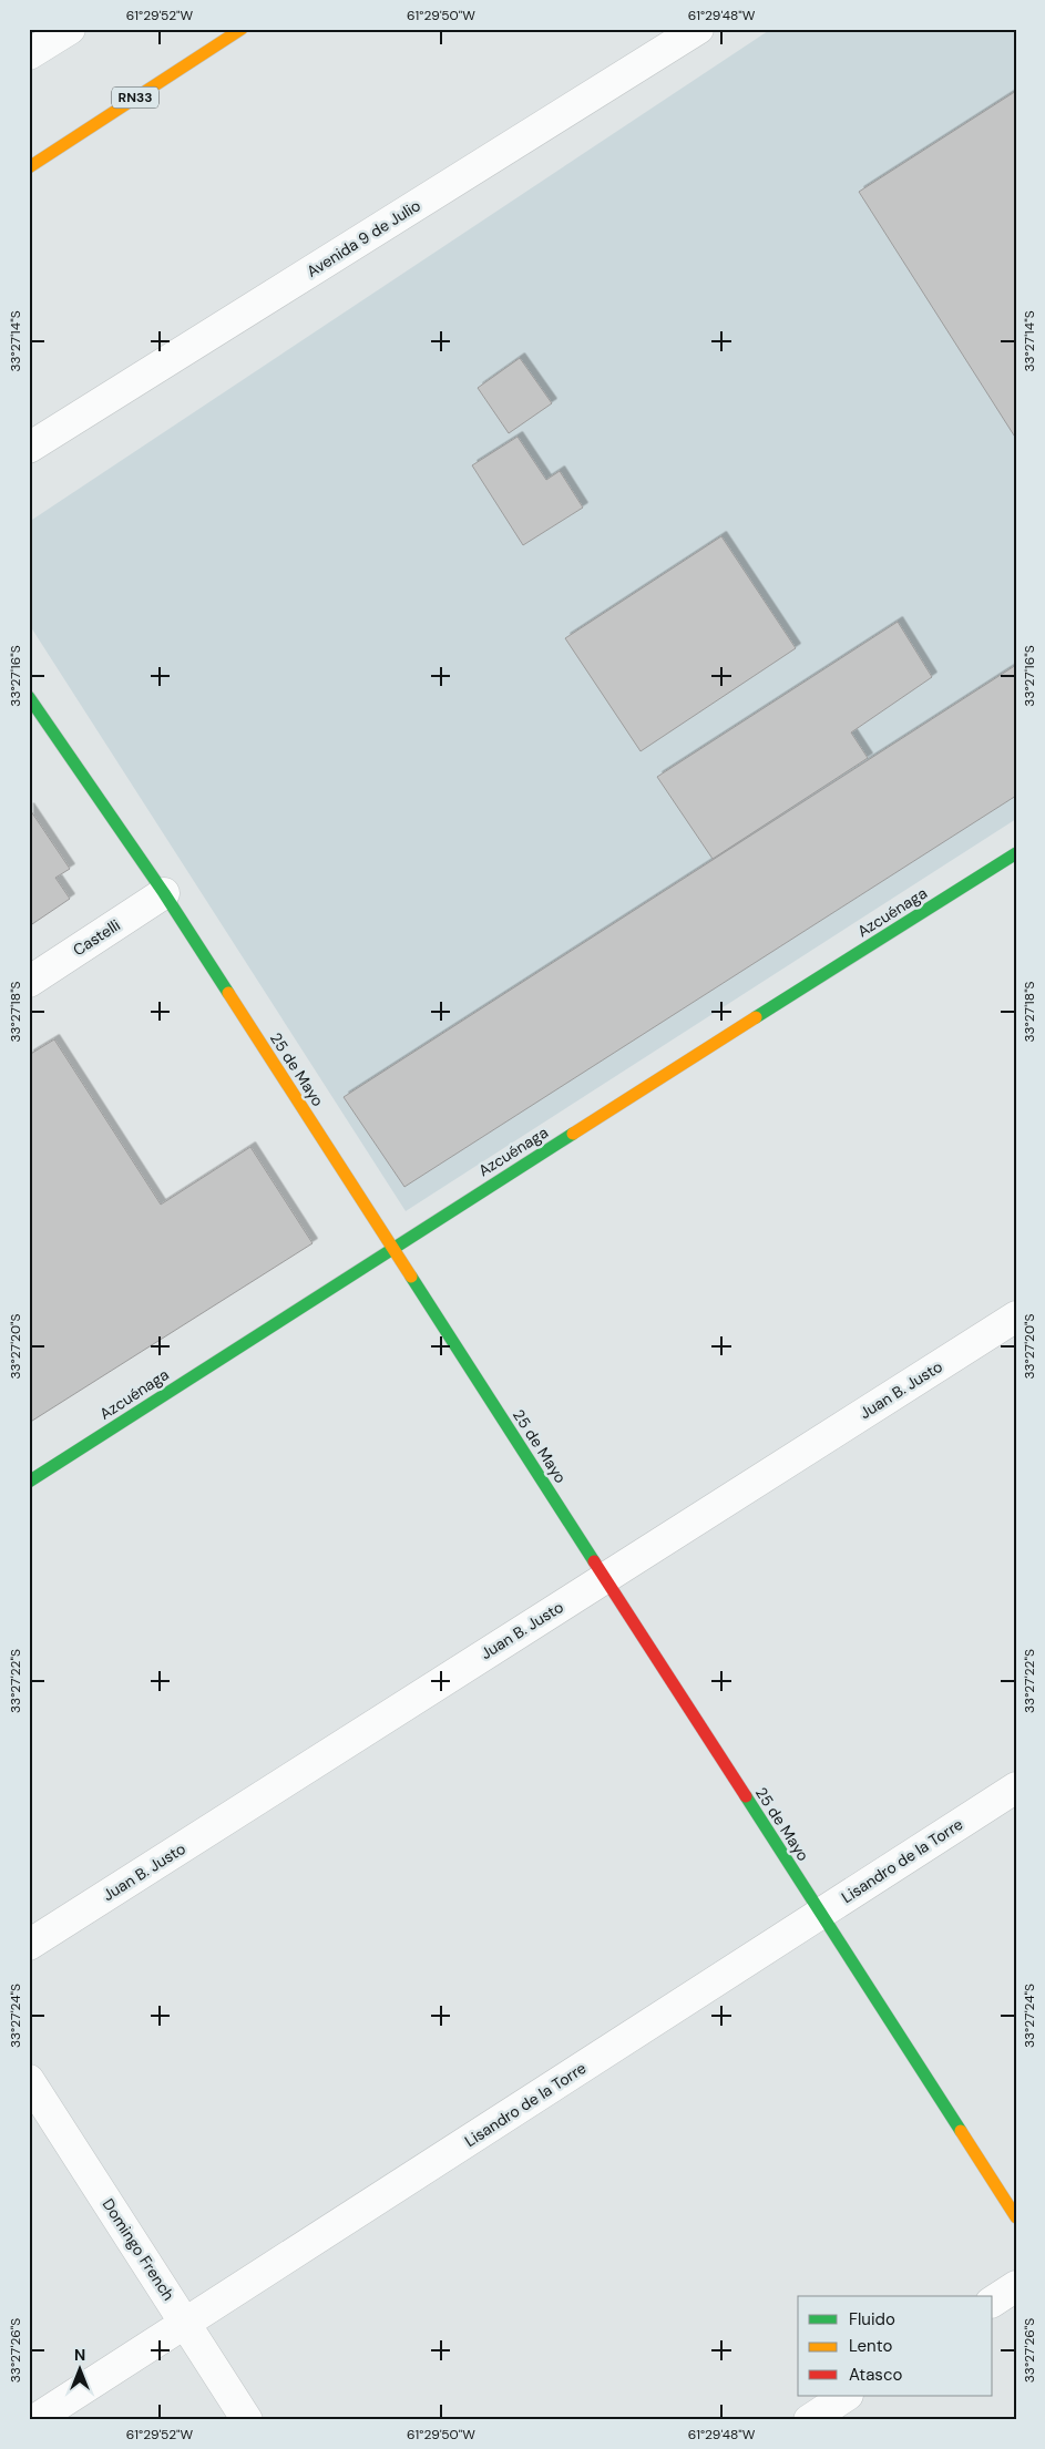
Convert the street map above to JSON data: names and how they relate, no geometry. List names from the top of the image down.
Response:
{
  "streets": {
    "main road": ["RN33", "Azcuénaga", "25 de Mayo"],
    "street": [
      "Avenida 9 de Julio",
      "Castelli",
      "Juan B. Justo",
      "Lisandro de la Torre",
      "Domingo French"
    ]
  },
  "crossings": [
    ["Azcuénaga", "25 de Mayo"],
    ["Castelli", "25 de Mayo"],
    ["25 de Mayo", "Juan B. Justo"],
    ["25 de Mayo", "Lisandro de la Torre"],
    ["Lisandro de la Torre", "Domingo French"]
  ],
  "legend": ["Fluido", "Lento", "Atasco"],
  "north": "top",
  "coordinates": [
    "61°29'52\"W",
    "61°29'50\"W",
    "61°29'48\"W",
    "33°27'14\"S",
    "33°27'16\"S",
    "33°27'18\"S",
    "33°27'20\"S",
    "33°27'22\"S",
    "33°27'24\"S",
    "33°27'26\"S"
  ]
}
